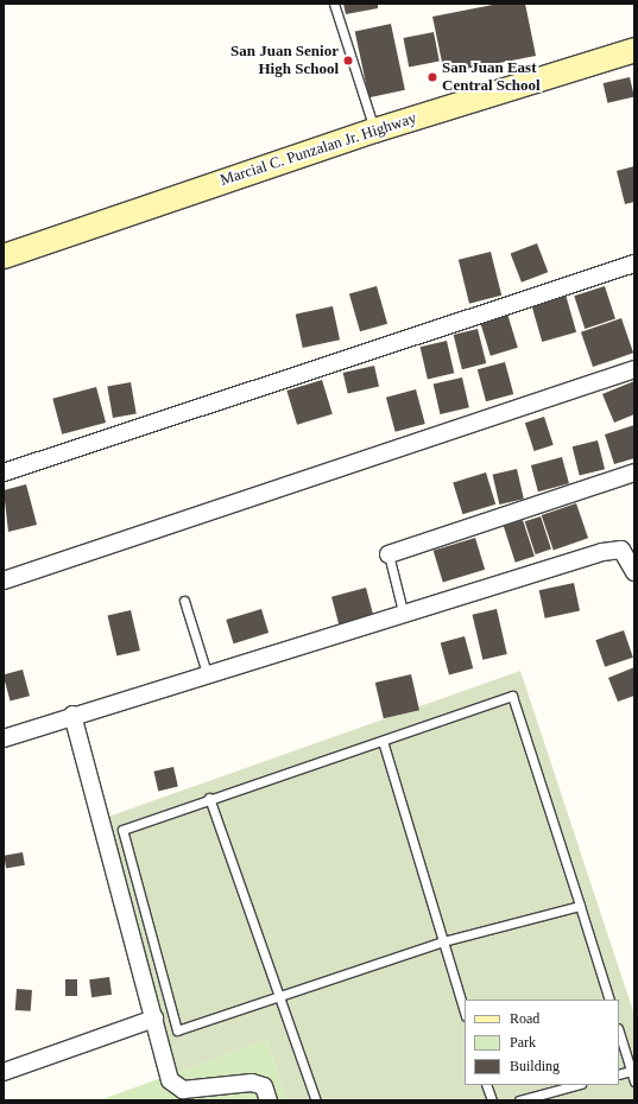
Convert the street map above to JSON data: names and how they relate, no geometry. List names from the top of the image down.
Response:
{
  "streets": {
    "main road": ["Marcial C. Punzalan Jr. Highway"]
  },
  "places": ["San Juan Senior High School", "San Juan East Central School"],
  "legend": ["Road", "Park", "Building"]
}
